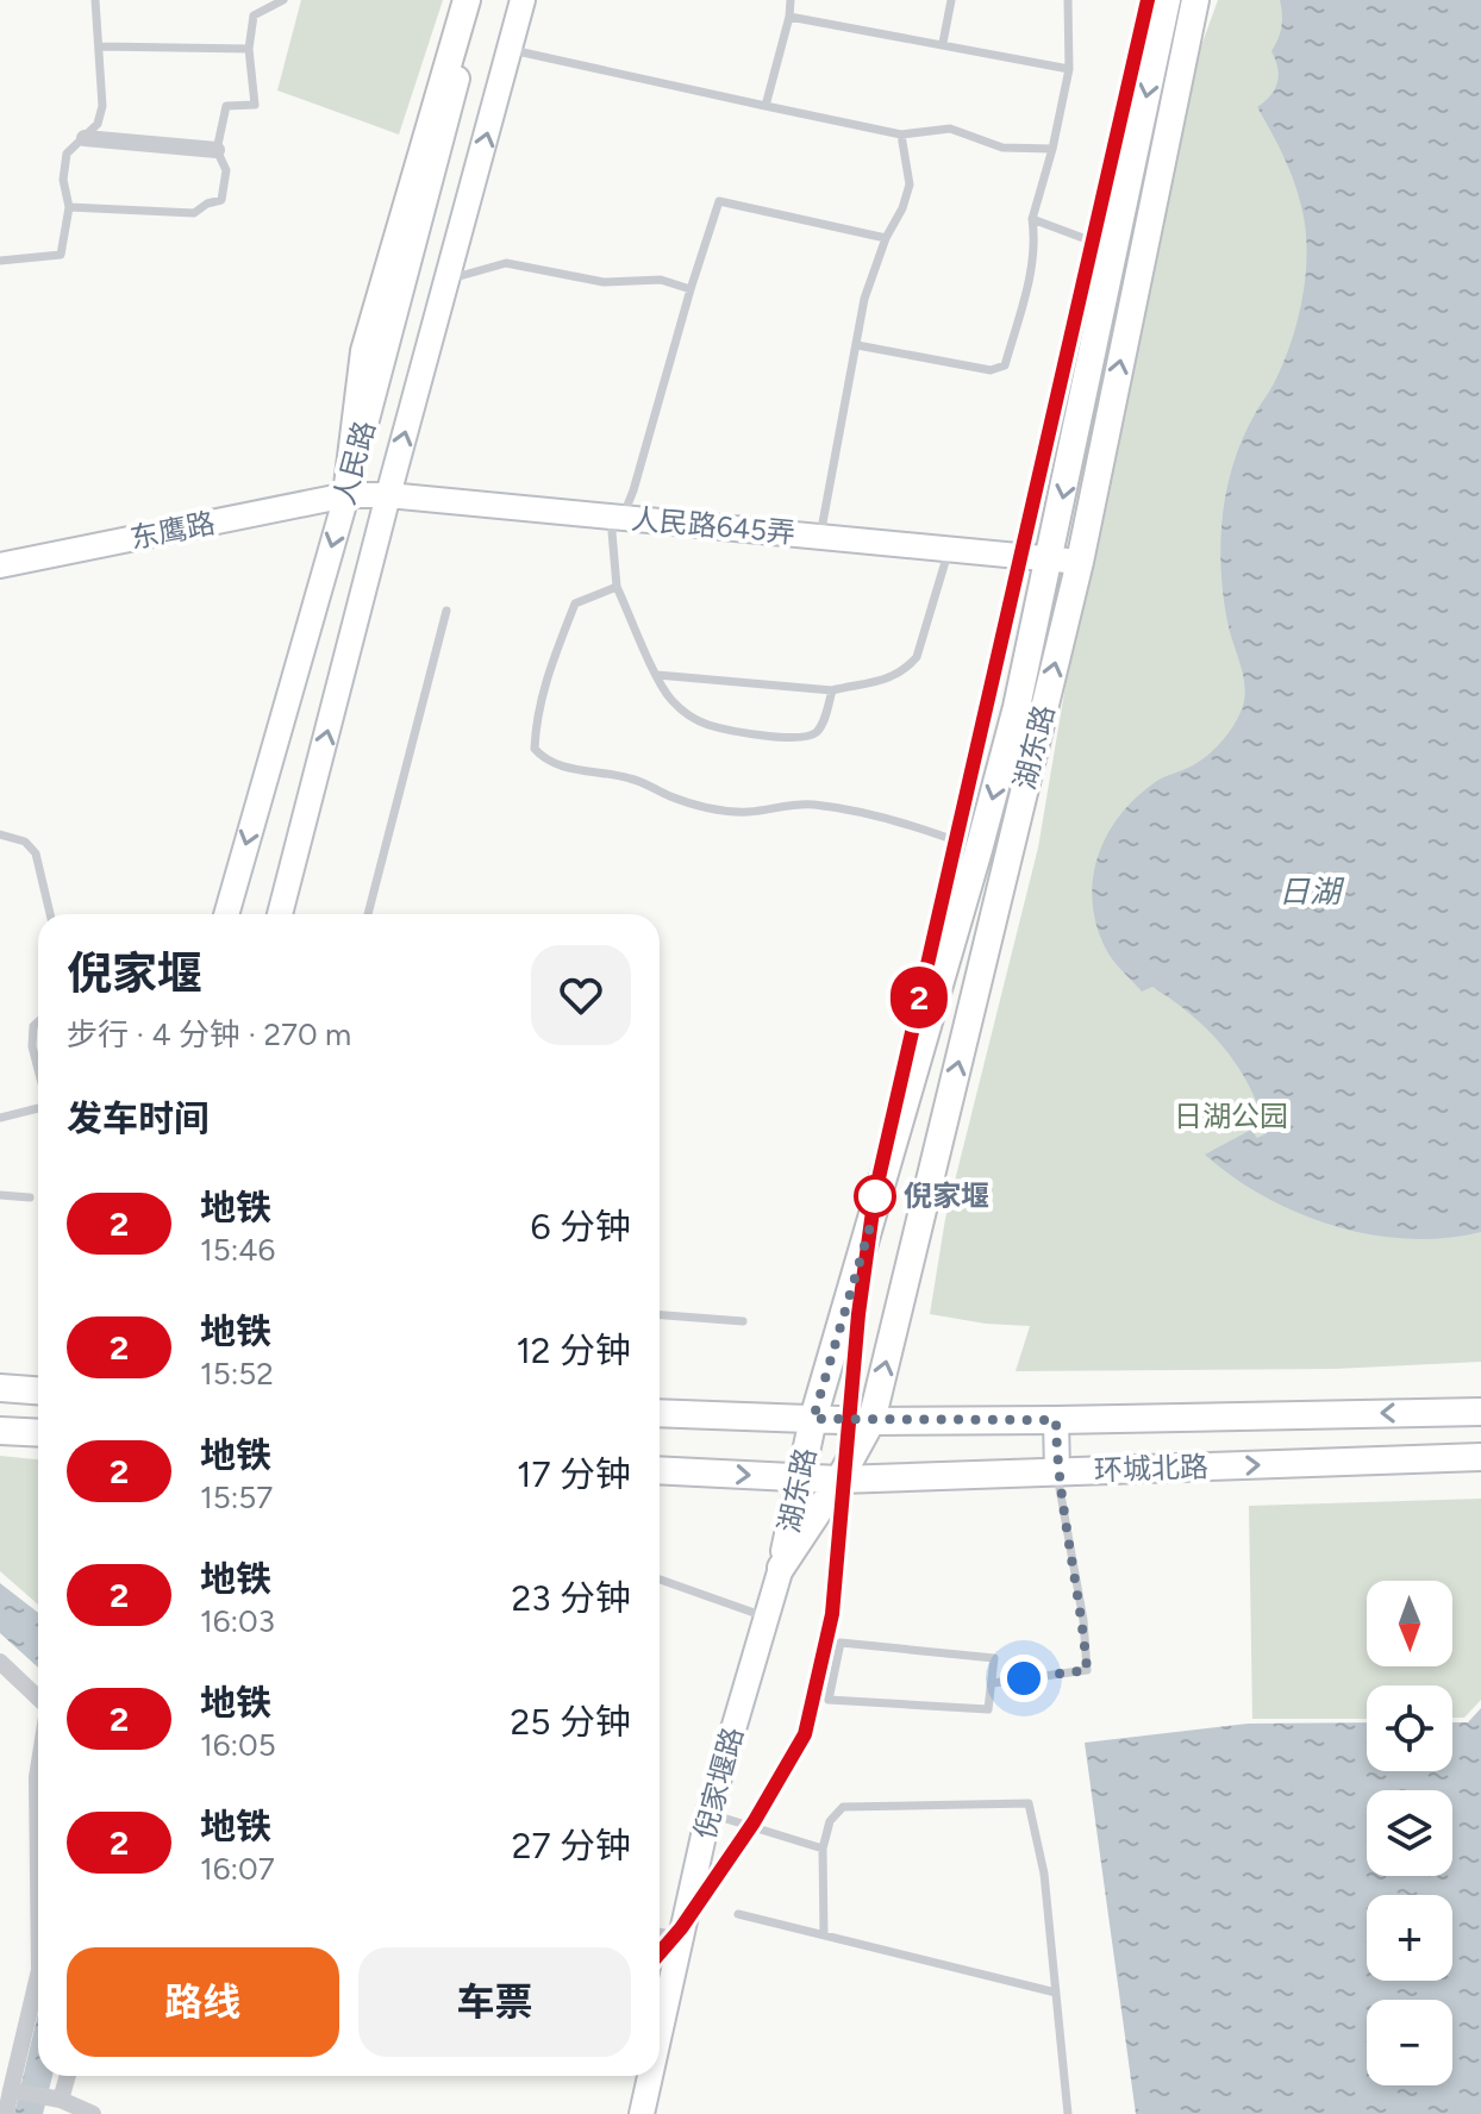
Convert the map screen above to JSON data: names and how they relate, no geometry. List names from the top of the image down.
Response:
{
  "streets": {
    "main road": [
      "人民路",
      "人民路645弄",
      "东鹰路",
      "湖东路",
      "环城北路",
      "倪家堰路"
    ]
  },
  "crossings": [
    ["人民路", "人民路645弄"],
    ["人民路", "东鹰路"],
    ["人民路645弄", "东鹰路"],
    ["人民路645弄", "湖东路"],
    ["湖东路", "环城北路"],
    ["湖东路", "倪家堰路"]
  ],
  "water": ["日湖"],
  "parks": ["日湖公园"],
  "places": ["倪家堰"],
  "lines": ["metro line 2"],
  "north": "bottom",
  "page": {
    "on_map": "2",
    "heading": [
      ["倪家堰", "步行 · 4 分钟 · 270 m"],
      "发车时间"
    ],
    "list": [
      {
        "mark": "2",
        "name": "地铁",
        "note": "15:46",
        "value": "6 分钟"
      },
      {
        "mark": "2",
        "name": "地铁",
        "note": "15:52",
        "value": "12 分钟"
      },
      {
        "mark": "2",
        "name": "地铁",
        "note": "15:57",
        "value": "17 分钟"
      },
      {
        "mark": "2",
        "name": "地铁",
        "note": "16:03",
        "value": "23 分钟"
      },
      {
        "mark": "2",
        "name": "地铁",
        "note": "16:05",
        "value": "25 分钟"
      },
      {
        "mark": "2",
        "name": "地铁",
        "note": "16:07",
        "value": "27 分钟"
      }
    ],
    "map_buttons": ["+", "−"],
    "buttons": ["路线", "车票"]
  }
}
